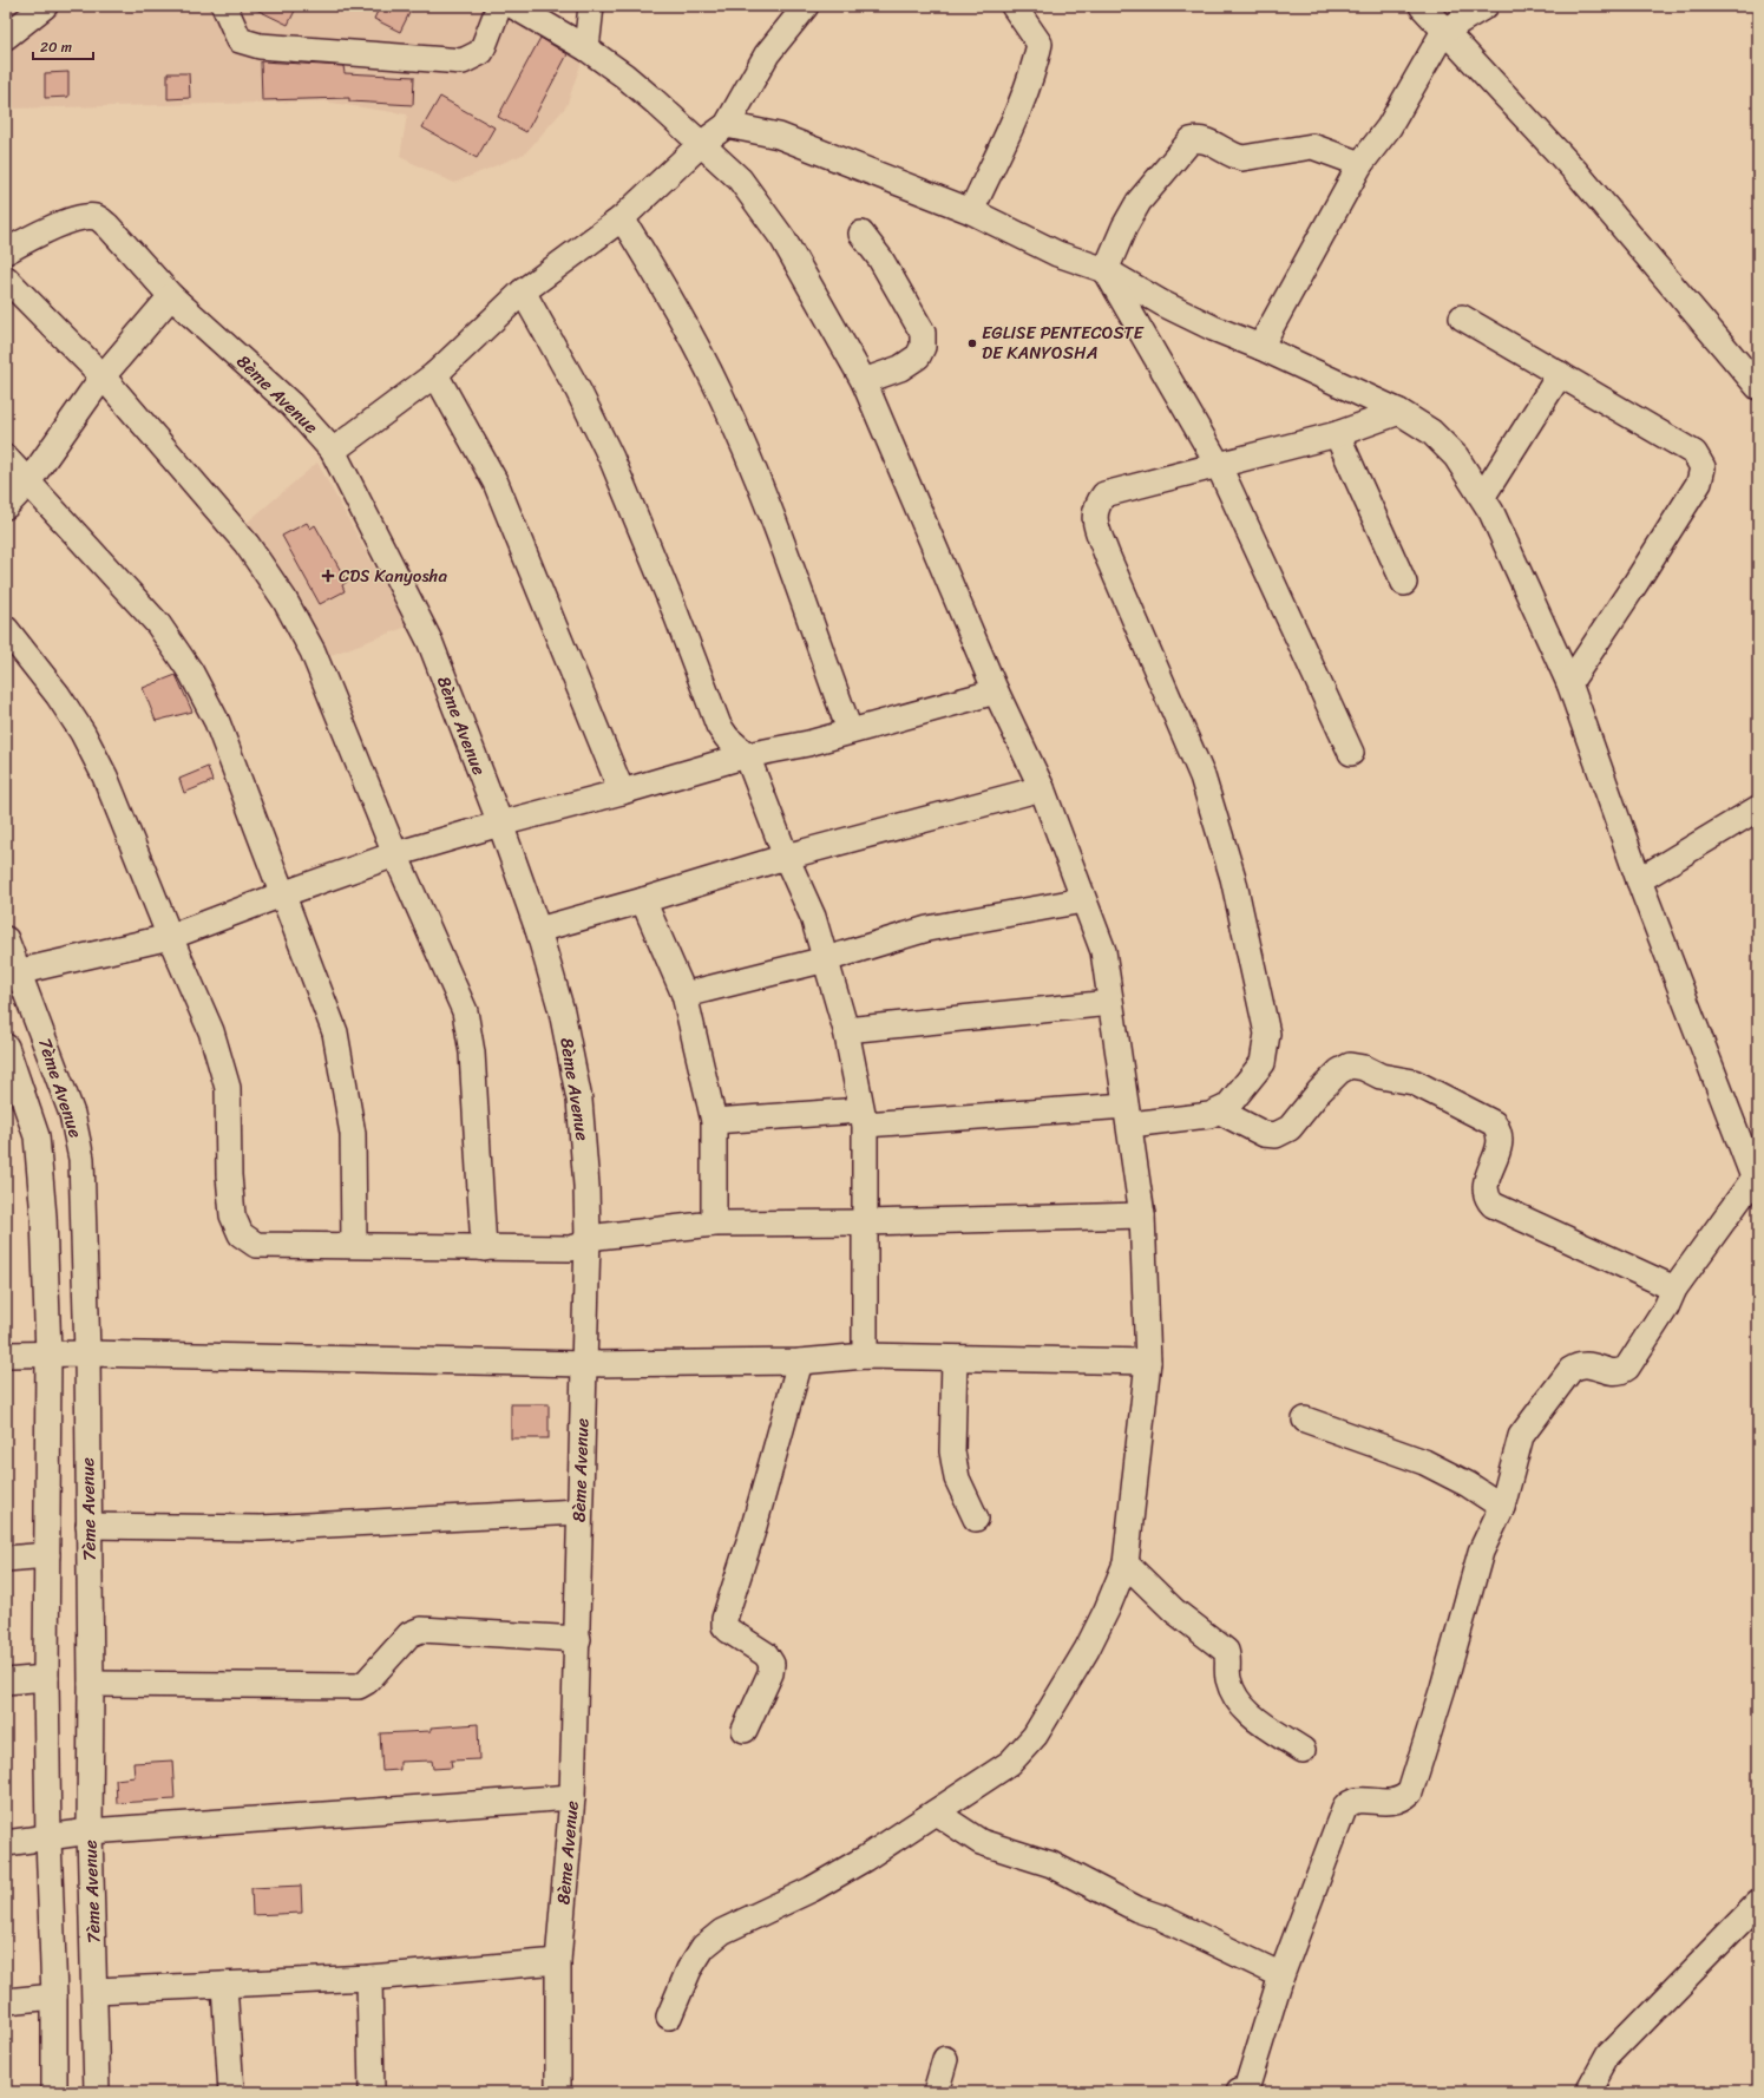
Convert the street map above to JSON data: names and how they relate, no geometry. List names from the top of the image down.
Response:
{
  "streets": {
    "street": ["8ème Avenue", "7ème Avenue"]
  },
  "places": {
    "other": ["EGLISE PENTECOSTE DE KANYOSHA"],
    "health": ["CDS Kanyosha"]
  },
  "scale_bar": "20 m"
}
